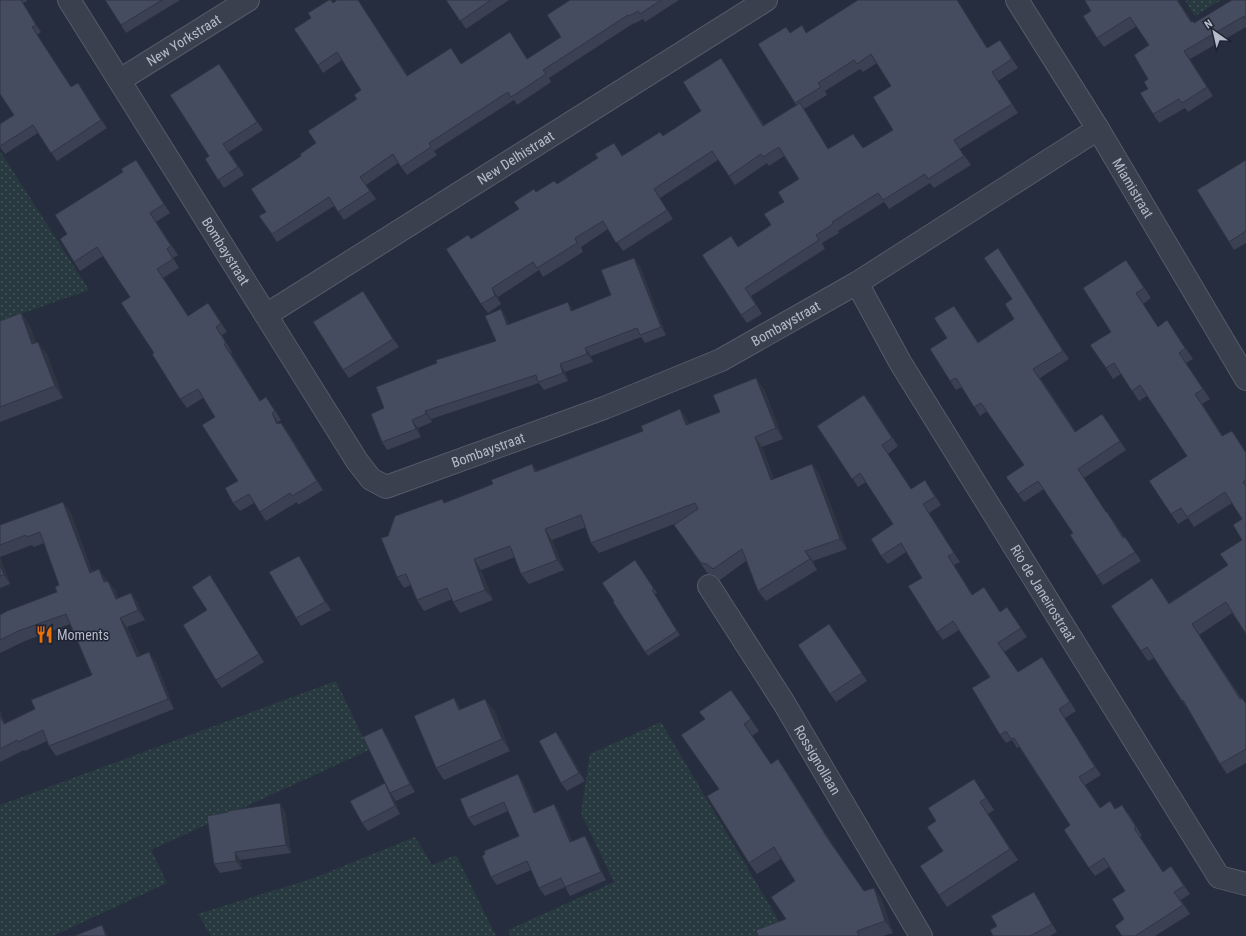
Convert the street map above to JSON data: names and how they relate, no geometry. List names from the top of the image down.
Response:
{
  "streets": {
    "street": [
      "New Yorkstraat",
      "New Delhistraat",
      "Miamistraat",
      "Bombaystraat",
      "Rio de Janeirostraat",
      "Rossignollaan"
    ]
  },
  "crossings": [
    ["New Yorkstraat", "Bombaystraat"],
    ["New Delhistraat", "Bombaystraat"],
    ["Miamistraat", "Bombaystraat"],
    ["Bombaystraat", "Rio de Janeirostraat"]
  ],
  "places": {
    "restaurant": ["Moments"]
  },
  "north": "top left"
}
